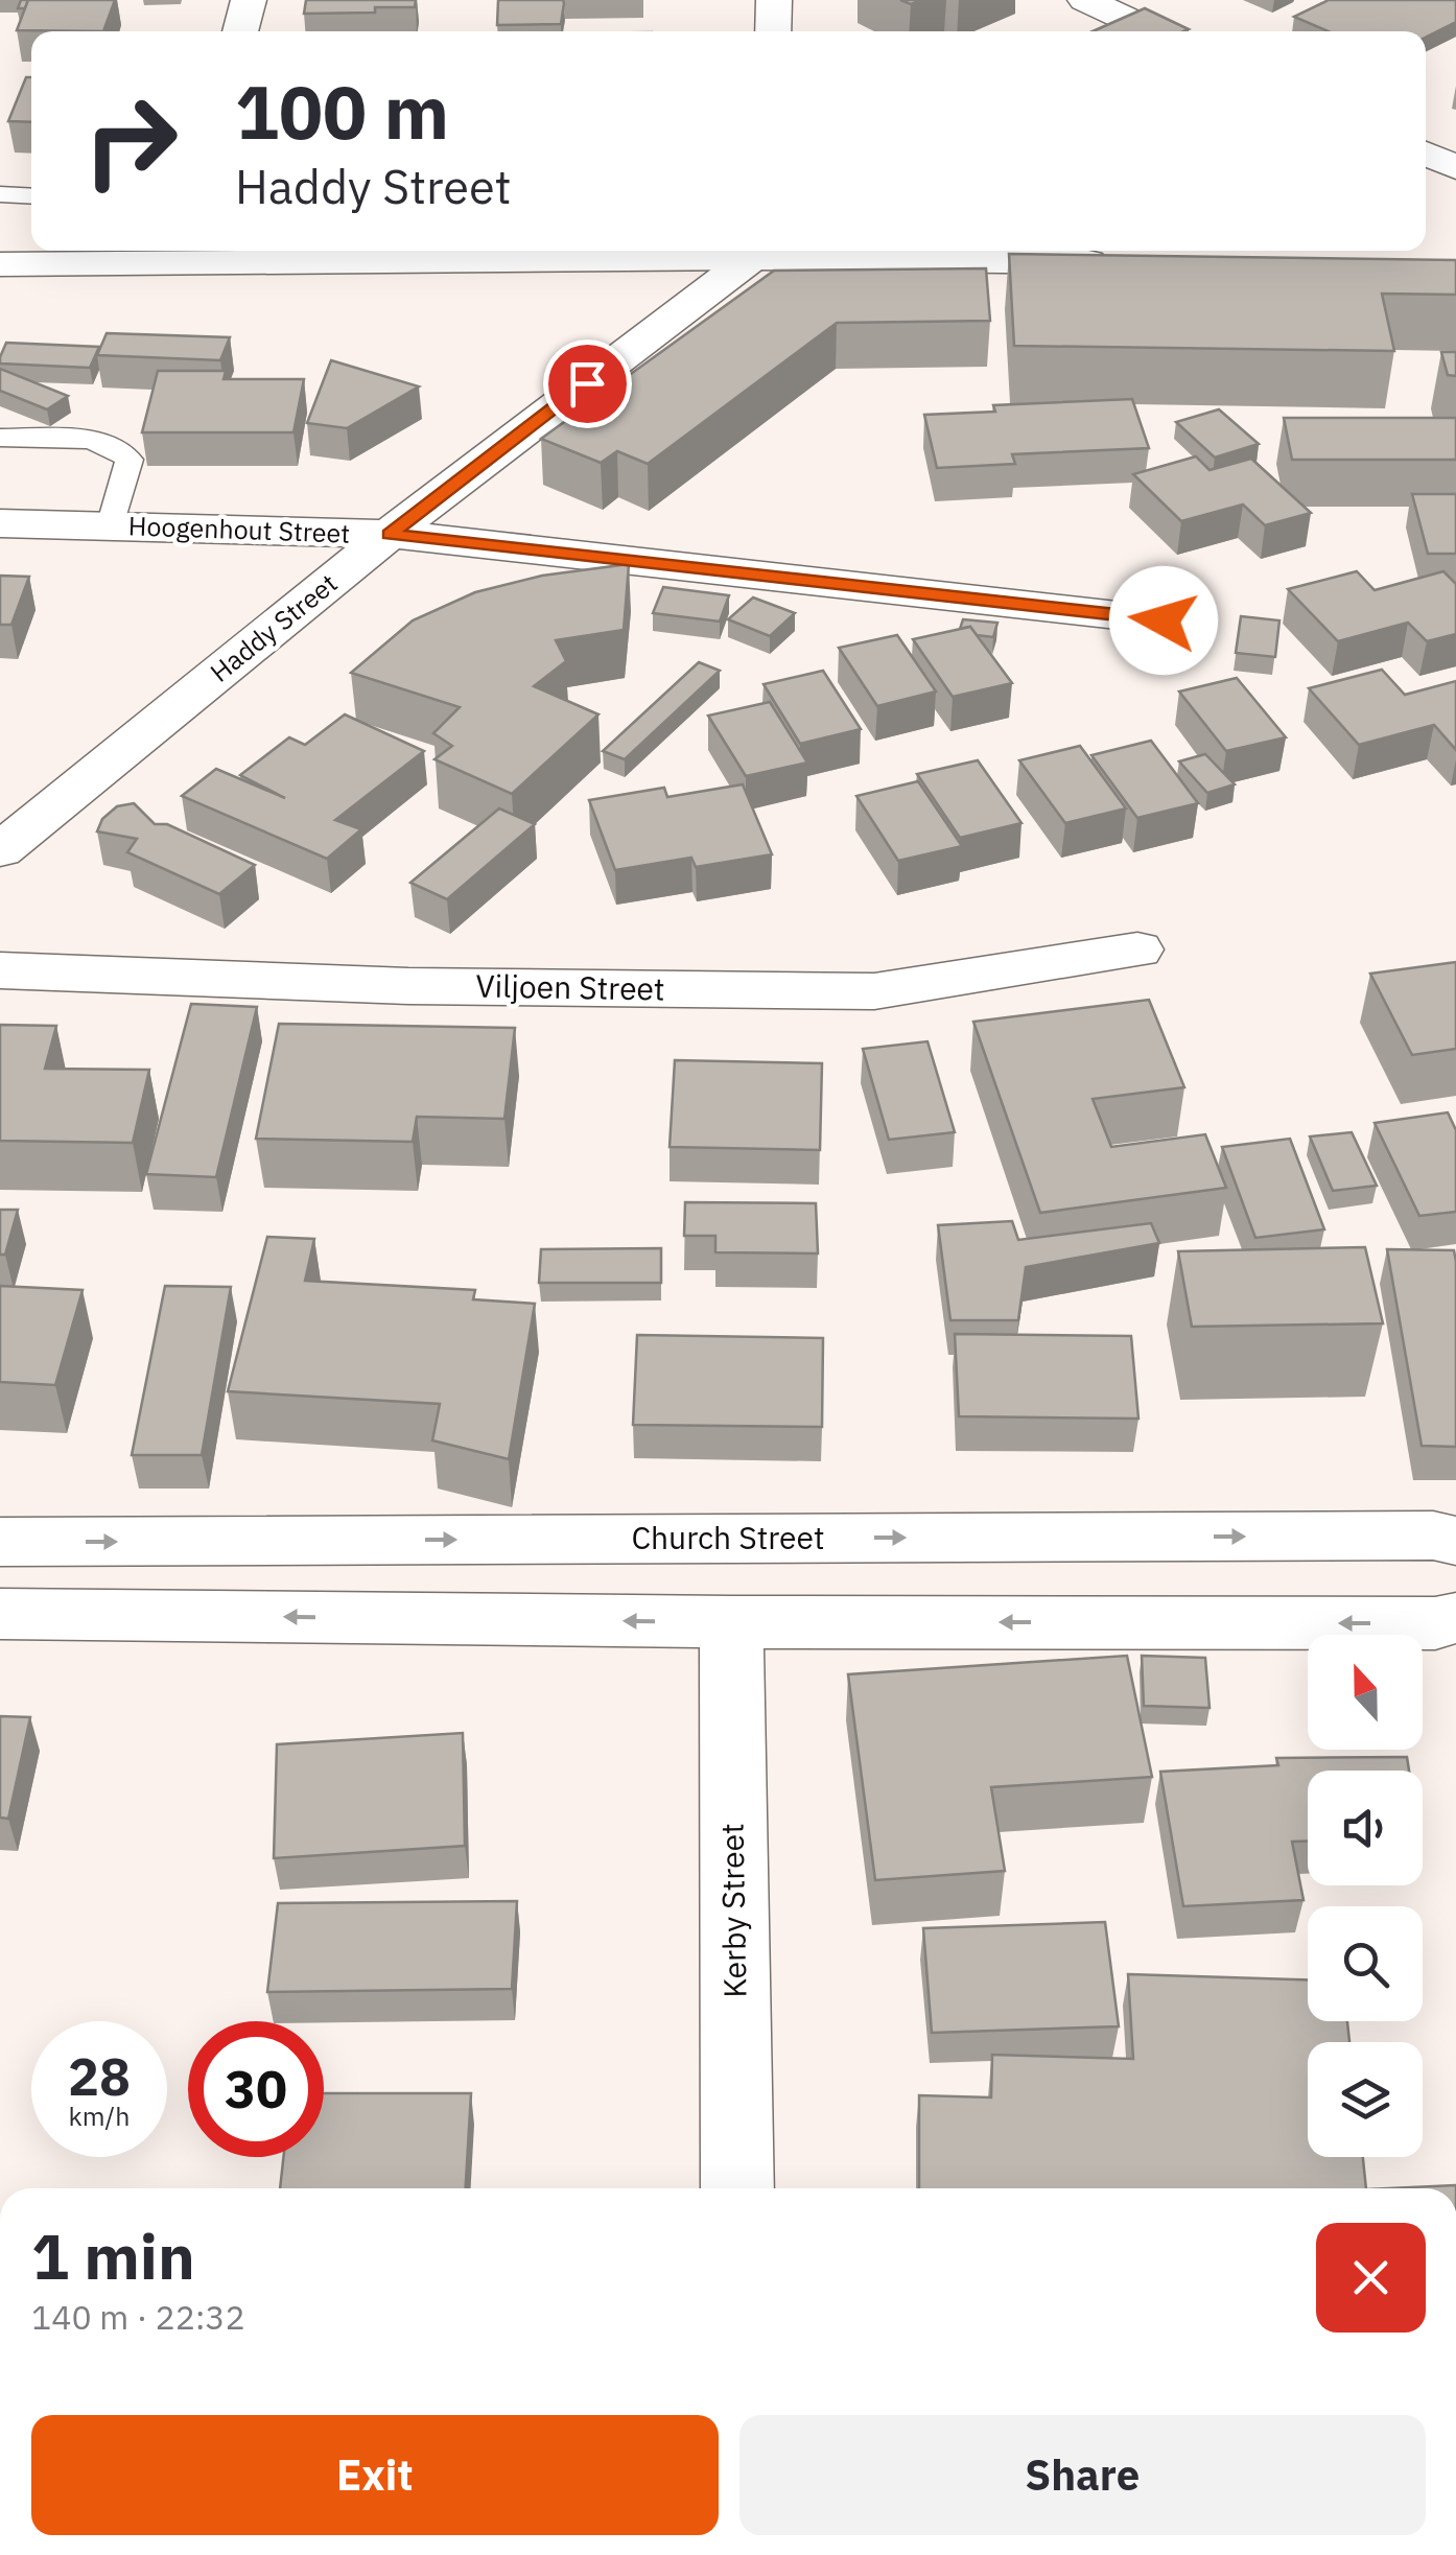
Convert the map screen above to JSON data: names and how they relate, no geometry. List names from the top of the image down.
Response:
{
  "streets": {
    "main road": [
      "Hoogenhout Street",
      "Haddy Street",
      "Viljoen Street",
      "Church Street",
      "Kerby Street"
    ]
  },
  "crossings": [
    ["Hoogenhout Street", "Haddy Street"]
  ],
  "north": "top",
  "page": {
    "turn": ["100 m", "Haddy Street"],
    "speed": "28 km/h",
    "limit": "30",
    "heading": ["1 min", "140 m · 22:32"],
    "buttons": ["Exit", "Share"]
  }
}
